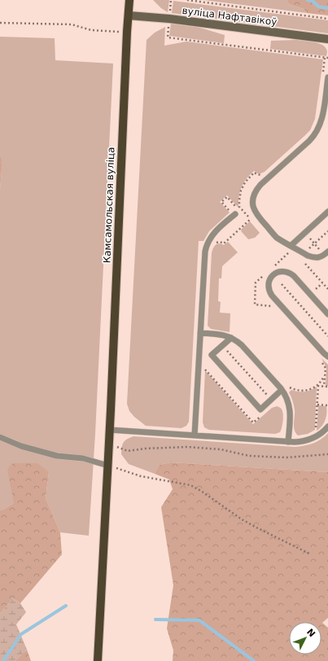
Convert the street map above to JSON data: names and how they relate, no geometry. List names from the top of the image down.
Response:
{
  "streets": {
    "main road": ["Камсамольская вуліца"],
    "street": ["вуліца Нафтавікоў"]
  },
  "crossings": [
    ["вуліца Нафтавікоў", "Камсамольская вуліца"]
  ],
  "north": "top right"
}
